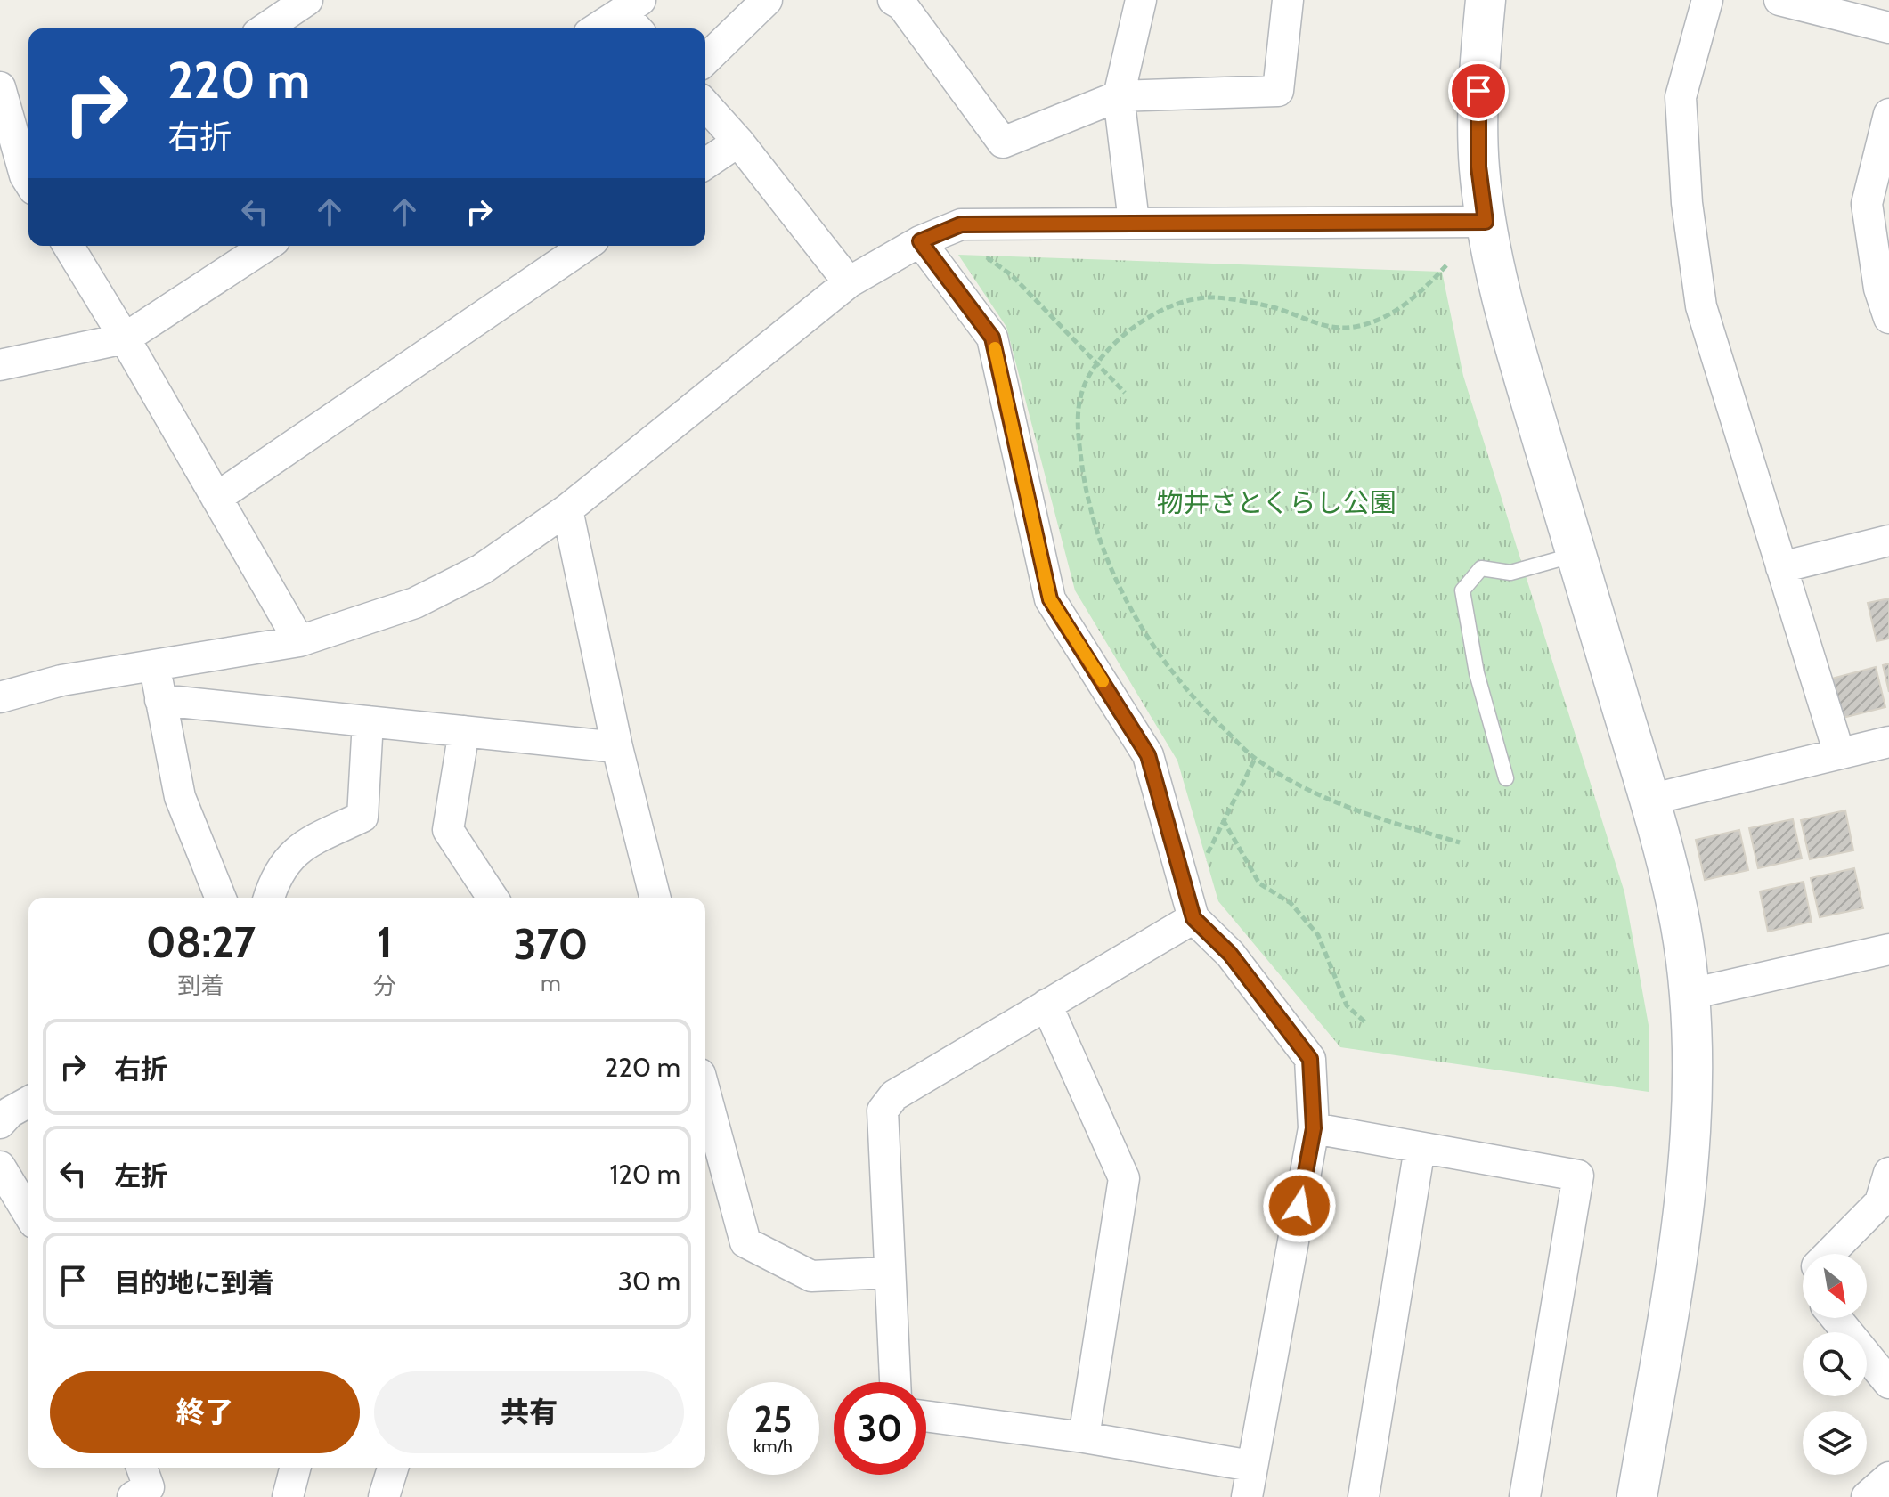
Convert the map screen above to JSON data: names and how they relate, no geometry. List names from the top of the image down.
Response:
{
  "parks": ["物井さとくらし公園"],
  "north": "bottom right",
  "page": {
    "turn": ["220 m", "右折"],
    "eta": [
      "08:27",
      "到着",
      "1",
      "分",
      "370",
      "m"
    ],
    "list": [
      {
        "name": "右折",
        "value": "220 m"
      },
      {
        "name": "左折",
        "value": "120 m"
      },
      {
        "name": "目的地に到着",
        "value": "30 m"
      }
    ],
    "buttons": ["終了", "共有"],
    "speed": "25 km/h",
    "limit": "30"
  }
}
